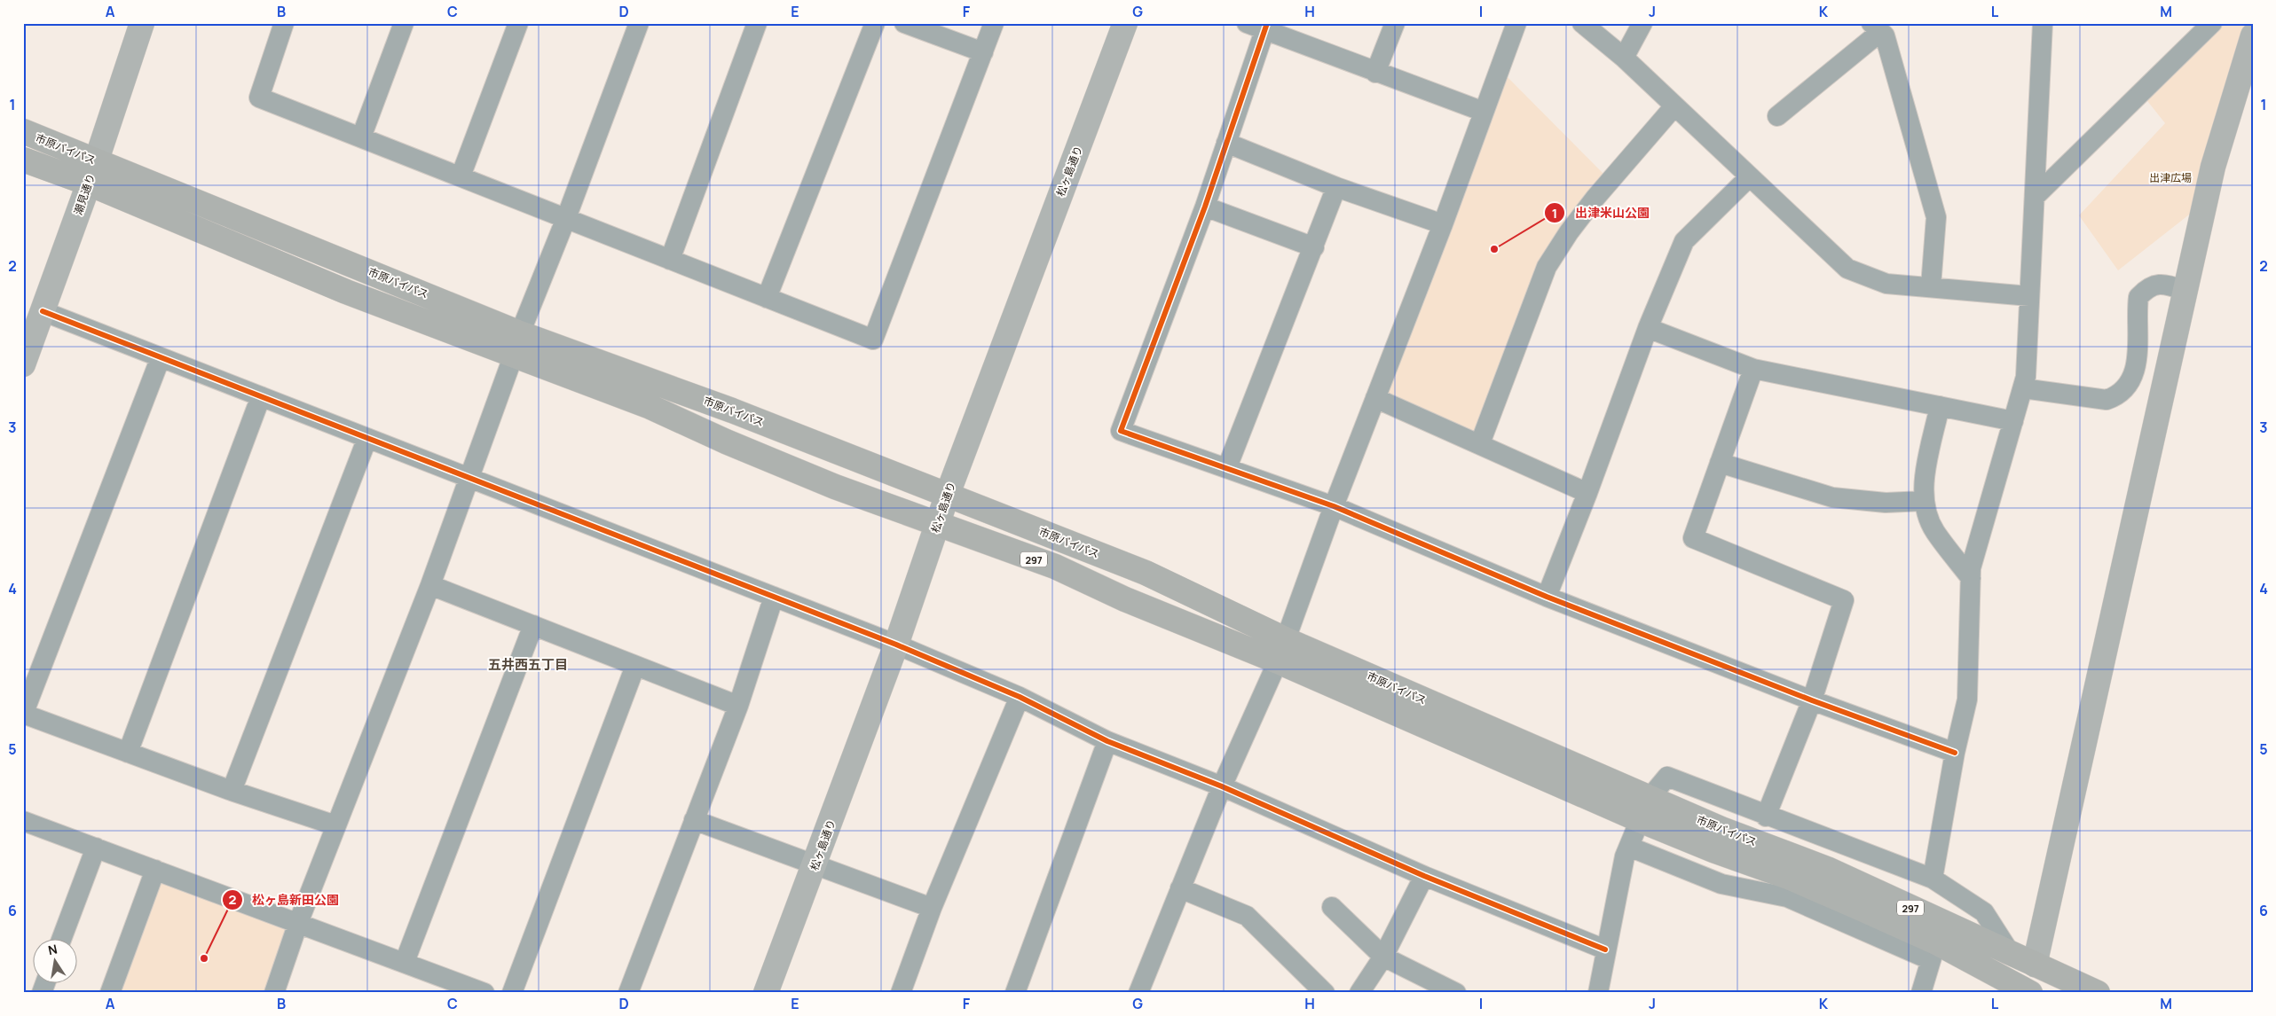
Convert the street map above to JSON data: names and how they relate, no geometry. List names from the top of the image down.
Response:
{
  "streets": {
    "highway": ["市原バイパス", "297"],
    "street": ["松ヶ島通り", "潮見通り"]
  },
  "crossings": [
    ["市原バイパス", "松ヶ島通り"],
    ["市原バイパス", "潮見通り"]
  ],
  "districts": ["五井西五丁目"],
  "parks": ["出津広場"],
  "places": ["出津米山公園", "松ヶ島新田公園"],
  "north": "top",
  "grid": {
    "columns": [
      "A",
      "B",
      "C",
      "D",
      "E",
      "F",
      "G",
      "H",
      "I",
      "J",
      "K",
      "L",
      "M"
    ],
    "rows": [
      "1",
      "2",
      "3",
      "4",
      "5",
      "6"
    ]
  }
}
